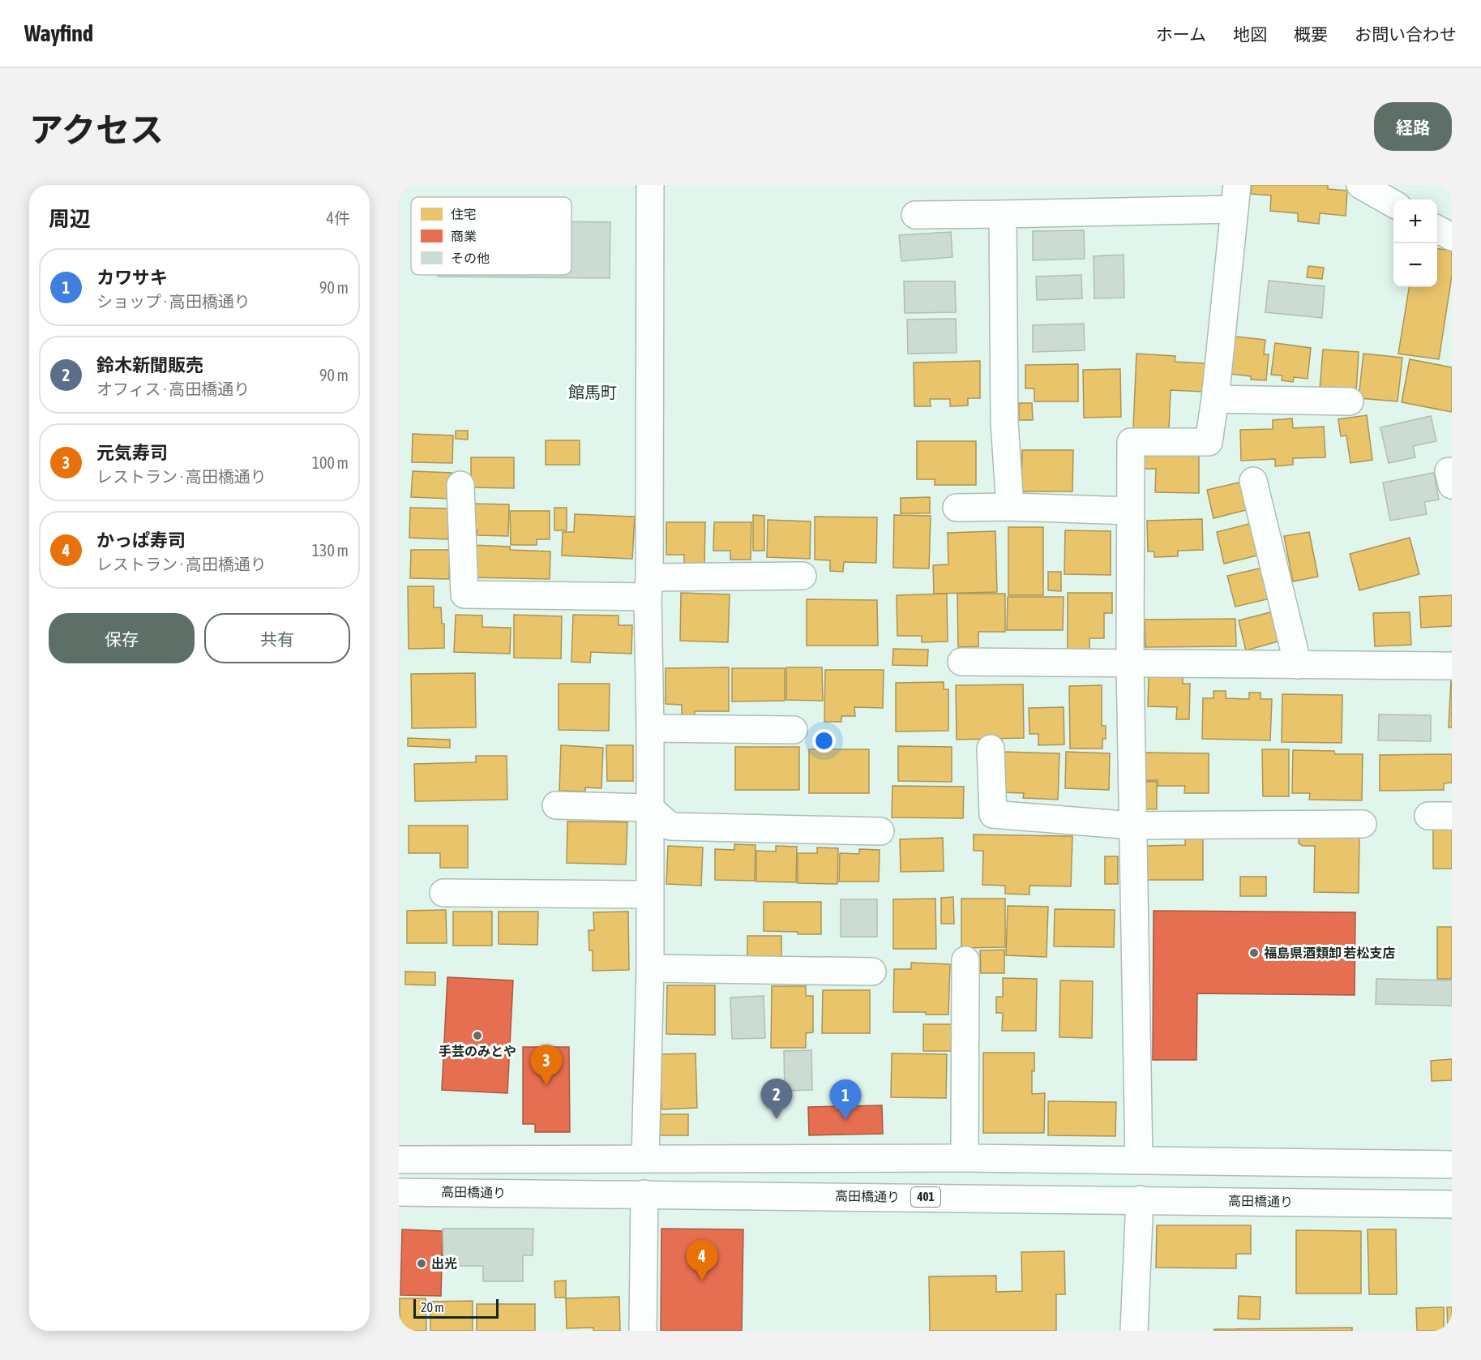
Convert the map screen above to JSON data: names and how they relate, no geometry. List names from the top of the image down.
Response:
{
  "streets": {
    "main road": ["高田橋通り", "401"]
  },
  "districts": ["館馬町"],
  "places": ["福島県酒類卸 若松支店", "手芸のみとや", "出光"],
  "legend": ["住宅", "商業", "その他"],
  "scale_bar": "20 m",
  "page": {
    "header": "Wayfind",
    "nav": [
      "ホーム",
      "地図",
      "概要",
      "お問い合わせ"
    ],
    "title": "アクセス",
    "buttons": [
      "経路",
      ["保存", "共有"]
    ],
    "heading": ["周辺", "4件"],
    "map_buttons": ["+", "−"],
    "list": [
      {
        "mark": "1",
        "name": "カワサキ",
        "note": "ショップ · 高田橋通り",
        "value": "90 m"
      },
      {
        "mark": "2",
        "name": "鈴木新聞販売",
        "note": "オフィス · 高田橋通り",
        "value": "90 m"
      },
      {
        "mark": "3",
        "name": "元気寿司",
        "note": "レストラン · 高田橋通り",
        "value": "100 m"
      },
      {
        "mark": "4",
        "name": "かっぱ寿司",
        "note": "レストラン · 高田橋通り",
        "value": "130 m"
      }
    ],
    "pins": [
      "3",
      "2",
      "1",
      "4"
    ],
    "scale": "20 m"
  }
}
